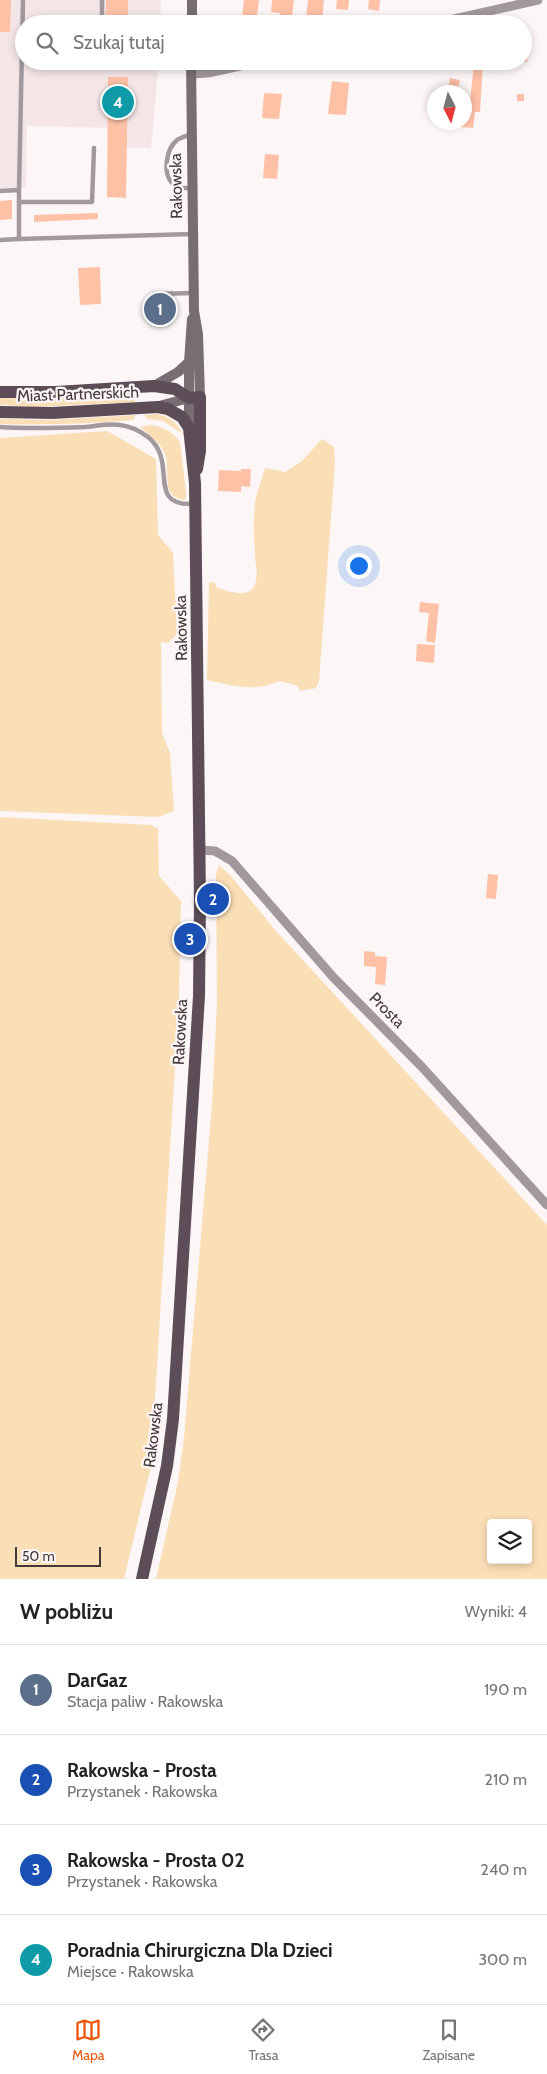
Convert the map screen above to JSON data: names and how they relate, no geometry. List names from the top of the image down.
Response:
{
  "streets": {
    "main road": ["Rakowska", "Miast Partnerskich"],
    "street": ["Prosta"]
  },
  "crossings": [
    ["Rakowska", "Miast Partnerskich"],
    ["Rakowska", "Prosta"]
  ],
  "scale_bar": "50 m",
  "north": "bottom",
  "page": {
    "search": "Szukaj tutaj",
    "pins": [
      "4",
      "1",
      "2",
      "3"
    ],
    "scale": "50 m",
    "heading": ["W pobliżu", "Wyniki: 4"],
    "list": [
      {
        "mark": "1",
        "name": "DarGaz",
        "note": "Stacja paliw · Rakowska",
        "value": "190 m"
      },
      {
        "mark": "2",
        "name": "Rakowska - Prosta",
        "note": "Przystanek · Rakowska",
        "value": "210 m"
      },
      {
        "mark": "3",
        "name": "Rakowska - Prosta 02",
        "note": "Przystanek · Rakowska",
        "value": "240 m"
      },
      {
        "mark": "4",
        "name": "Poradnia Chirurgiczna Dla Dzieci",
        "note": "Miejsce · Rakowska",
        "value": "300 m"
      }
    ],
    "nav": ["Mapa", "Trasa", "Zapisane"]
  }
}
